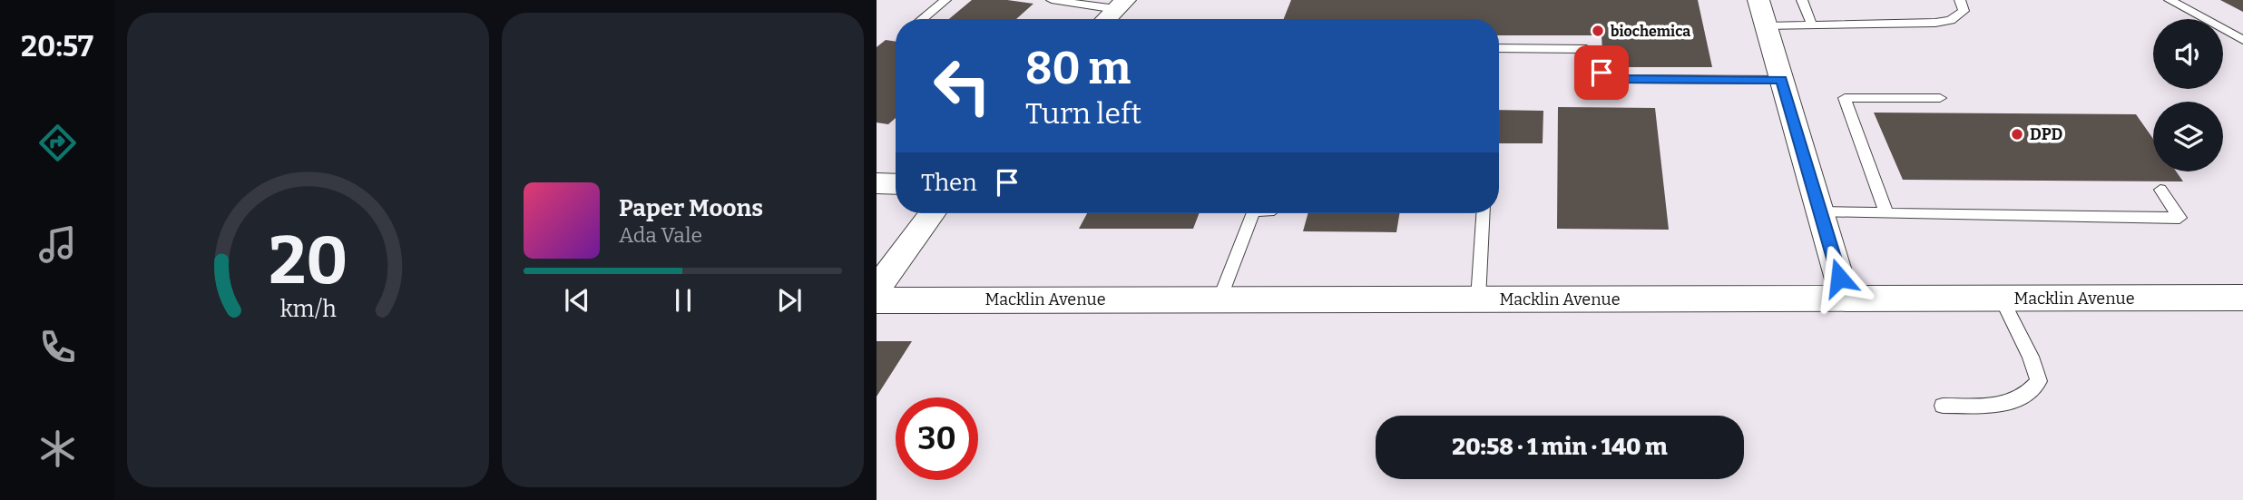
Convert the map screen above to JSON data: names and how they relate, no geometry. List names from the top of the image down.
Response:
{
  "streets": {
    "street": ["Macklin Avenue"]
  },
  "places": ["biochemica", "DPD"],
  "page": {
    "tabs": "20:57",
    "turn": ["80 m", "Turn left"],
    "then": "Then",
    "song": ["Paper Moons", "Ada Vale"],
    "limit": "30",
    "trip": "20:58 · 1 min · 140 m",
    "gauge": ["20", "km/h"]
  }
}
